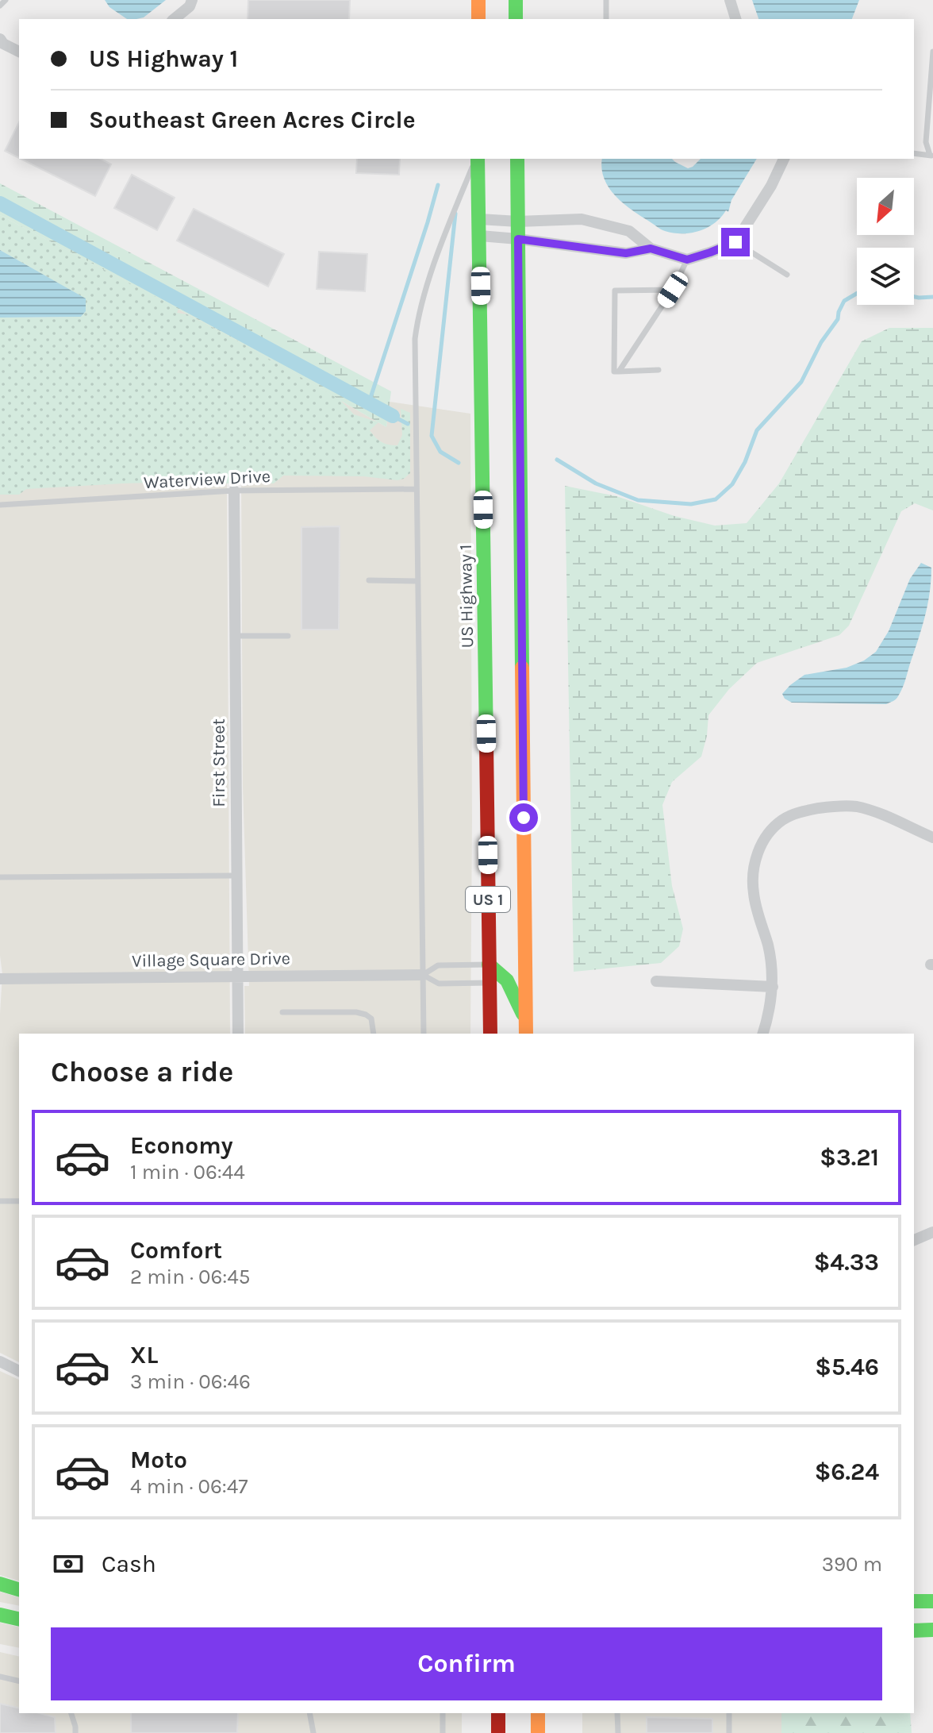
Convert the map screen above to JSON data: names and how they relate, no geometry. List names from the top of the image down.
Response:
{
  "streets": {
    "main road": ["US Highway 1", "US 1"],
    "street": ["First Street", "Village Square Drive"],
    "lane": ["Waterview Drive"]
  },
  "crossings": [
    ["Waterview Drive", "First Street"],
    ["US Highway 1", "Village Square Drive"],
    ["First Street", "Village Square Drive"]
  ],
  "north": "bottom left",
  "page": {
    "banner": ["US Highway 1", "Southeast Green Acres Circle"],
    "heading": "Choose a ride",
    "list": [
      {
        "name": "Economy",
        "note": "1 min · 06:44",
        "value": "$3.21"
      },
      {
        "name": "Comfort",
        "note": "2 min · 06:45",
        "value": "$4.33"
      },
      {
        "name": "XL",
        "note": "3 min · 06:46",
        "value": "$5.46"
      },
      {
        "name": "Moto",
        "note": "4 min · 06:47",
        "value": "$6.24"
      }
    ],
    "pay": ["Cash", "390 m"],
    "buttons": "Confirm"
  }
}
